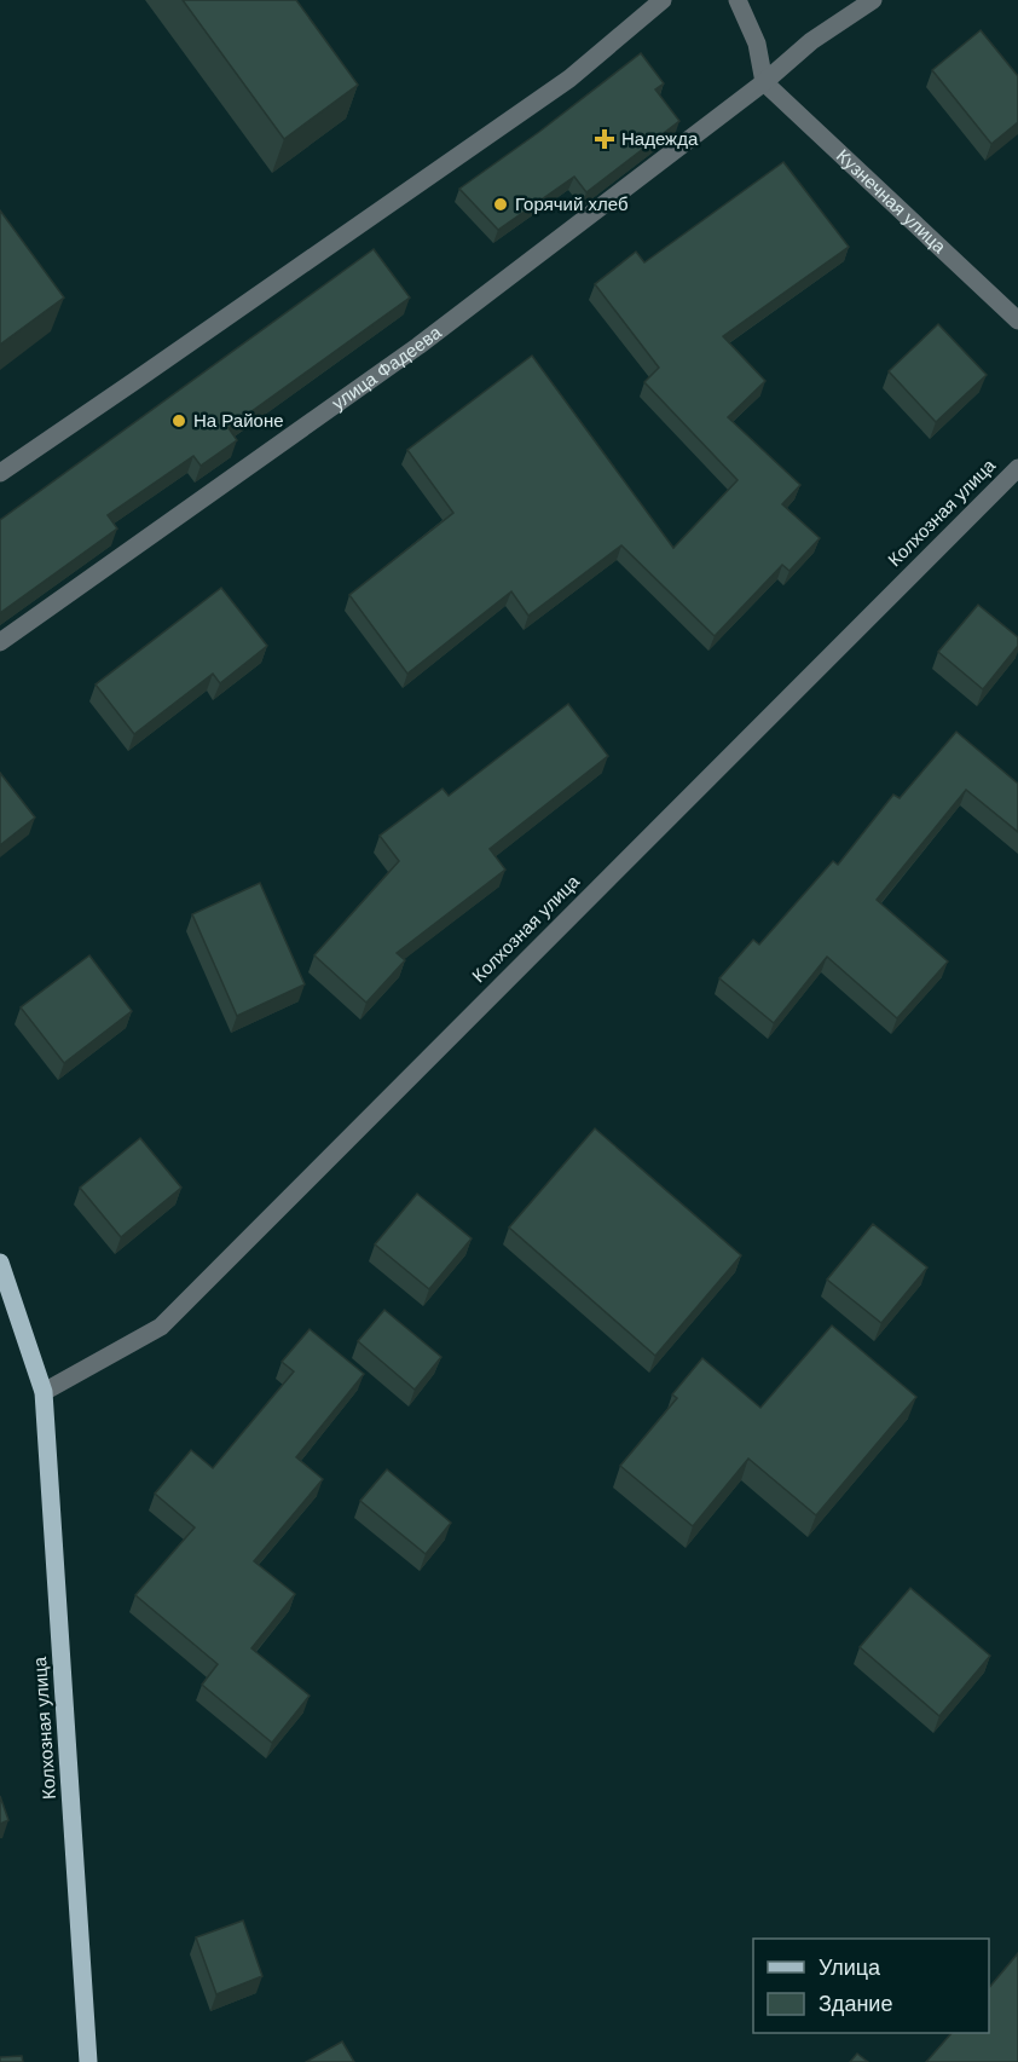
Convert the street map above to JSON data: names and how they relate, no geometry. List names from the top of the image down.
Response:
{
  "streets": {
    "main road": ["Колхозная улица"],
    "street": ["Кузнечная улица", "улица Фадеева"]
  },
  "crossings": [
    ["Кузнечная улица", "улица Фадеева"]
  ],
  "places": {
    "health": ["Надежда"],
    "other": ["Горячий хлеб", "На Районе"]
  },
  "legend": ["Улица", "Здание"]
}
